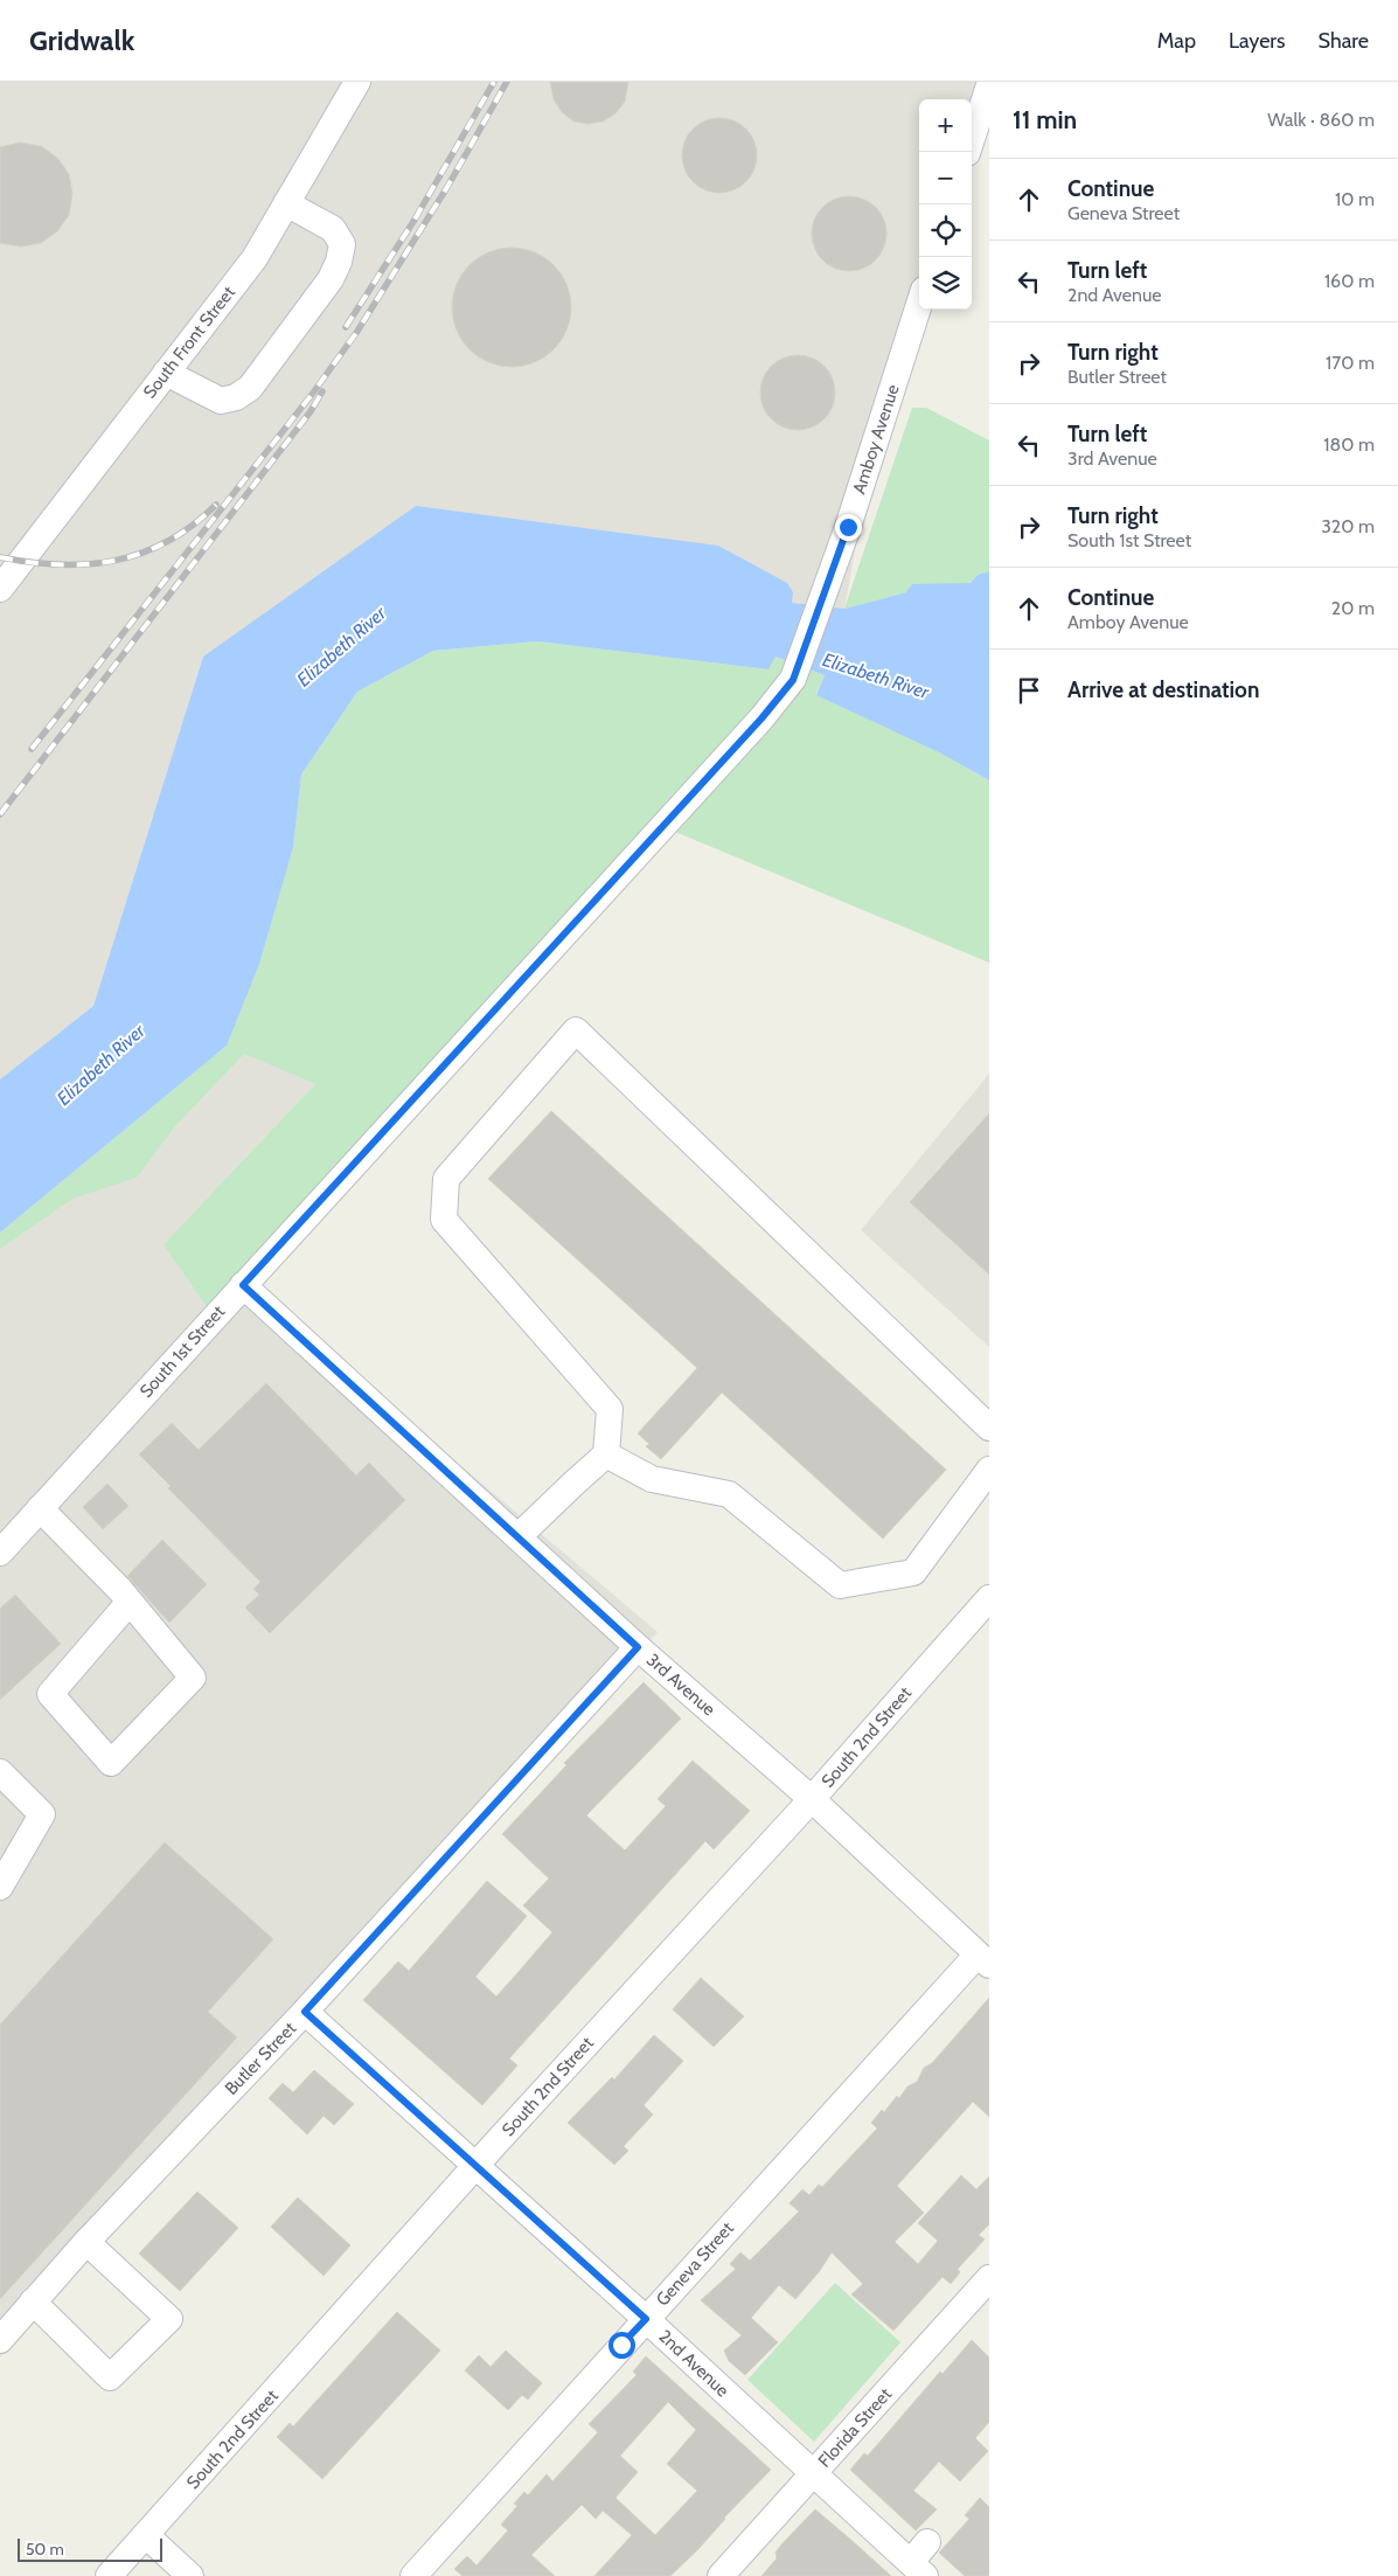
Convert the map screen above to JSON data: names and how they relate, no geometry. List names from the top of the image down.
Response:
{
  "streets": {
    "street": [
      "South Front Street",
      "Amboy Avenue",
      "South 1st Street",
      "3rd Avenue",
      "South 2nd Street",
      "Butler Street",
      "Geneva Street",
      "2nd Avenue",
      "Florida Street"
    ]
  },
  "crossings": [
    ["Amboy Avenue", "South 1st Street"],
    ["South 1st Street", "3rd Avenue"],
    ["3rd Avenue", "South 2nd Street"],
    ["3rd Avenue", "Butler Street"],
    ["3rd Avenue", "Geneva Street"],
    ["South 2nd Street", "2nd Avenue"],
    ["Butler Street", "2nd Avenue"],
    ["Geneva Street", "2nd Avenue"],
    ["2nd Avenue", "Florida Street"]
  ],
  "water": ["Elizabeth River"],
  "scale_bar": "50 m",
  "page": {
    "header": "Gridwalk",
    "nav": ["Map", "Layers", "Share"],
    "heading": ["11 min", "Walk · 860 m"],
    "map_buttons": ["+", "−"],
    "list": [
      ["Continue", "Geneva Street", "10 m"],
      ["Turn left", "2nd Avenue", "160 m"],
      ["Turn right", "Butler Street", "170 m"],
      ["Turn left", "3rd Avenue", "180 m"],
      ["Turn right", "South 1st Street", "320 m"],
      ["Continue", "Amboy Avenue", "20 m"],
      "Arrive at destination"
    ],
    "scale": "50 m"
  }
}
